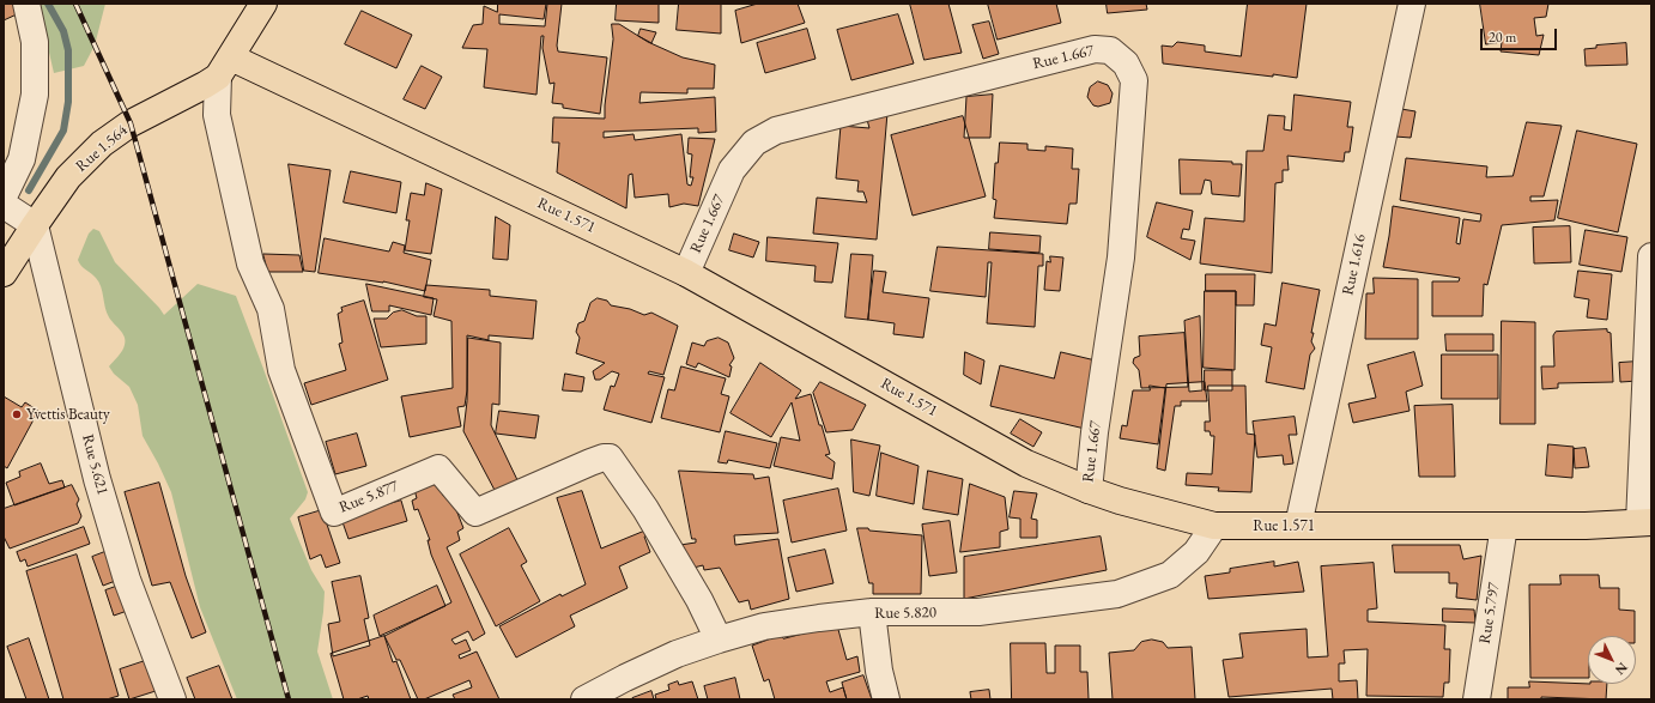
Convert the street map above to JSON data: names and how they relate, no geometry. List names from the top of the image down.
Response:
{
  "streets": {
    "main road": ["Rue 1.564", "Rue 1.571"],
    "street": [
      "Rue 1.667",
      "Rue 1.616",
      "Rue 5.621",
      "Rue 5.877",
      "Rue 5.820",
      "Rue 5.797"
    ]
  },
  "crossings": [
    ["Rue 1.667", "Rue 1.571"],
    ["Rue 1.564", "Rue 1.571"],
    ["Rue 1.564", "Rue 5.621"],
    ["Rue 1.564", "Rue 5.877"],
    ["Rue 1.571", "Rue 1.616"],
    ["Rue 1.571", "Rue 5.877"],
    ["Rue 1.571", "Rue 5.820"],
    ["Rue 1.571", "Rue 5.797"],
    ["Rue 5.877", "Rue 5.820"]
  ],
  "places": ["Yvettis Beauty"],
  "scale_bar": "20 m",
  "north": "bottom right"
}
